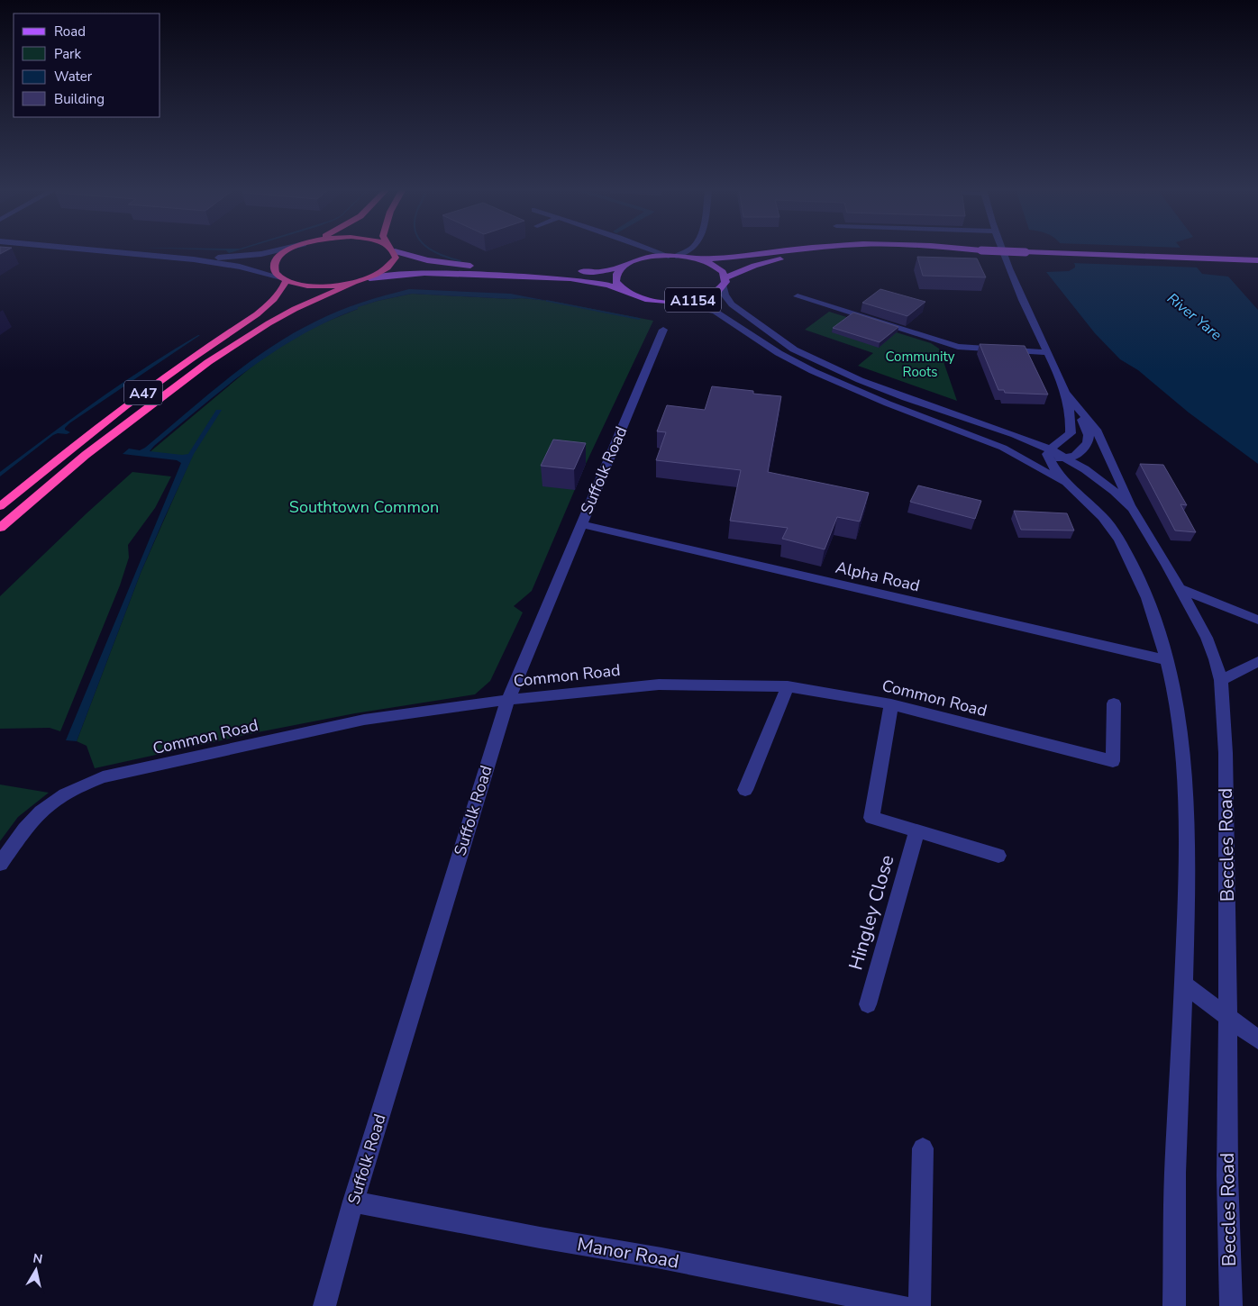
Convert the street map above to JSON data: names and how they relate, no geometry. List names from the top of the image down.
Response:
{
  "streets": {
    "highway": ["A47"],
    "main road": ["A1154"],
    "street": [
      "Suffolk Road",
      "Alpha Road",
      "Common Road",
      "Beccles Road",
      "Hingley Close",
      "Manor Road"
    ]
  },
  "crossings": [
    ["Suffolk Road", "Alpha Road"],
    ["Suffolk Road", "Common Road"],
    ["Suffolk Road", "Manor Road"]
  ],
  "water": ["River Yare"],
  "parks": ["Community Roots", "Southtown Common"],
  "legend": [
    "Road",
    "Park",
    "Water",
    "Building"
  ],
  "north": "top"
}
